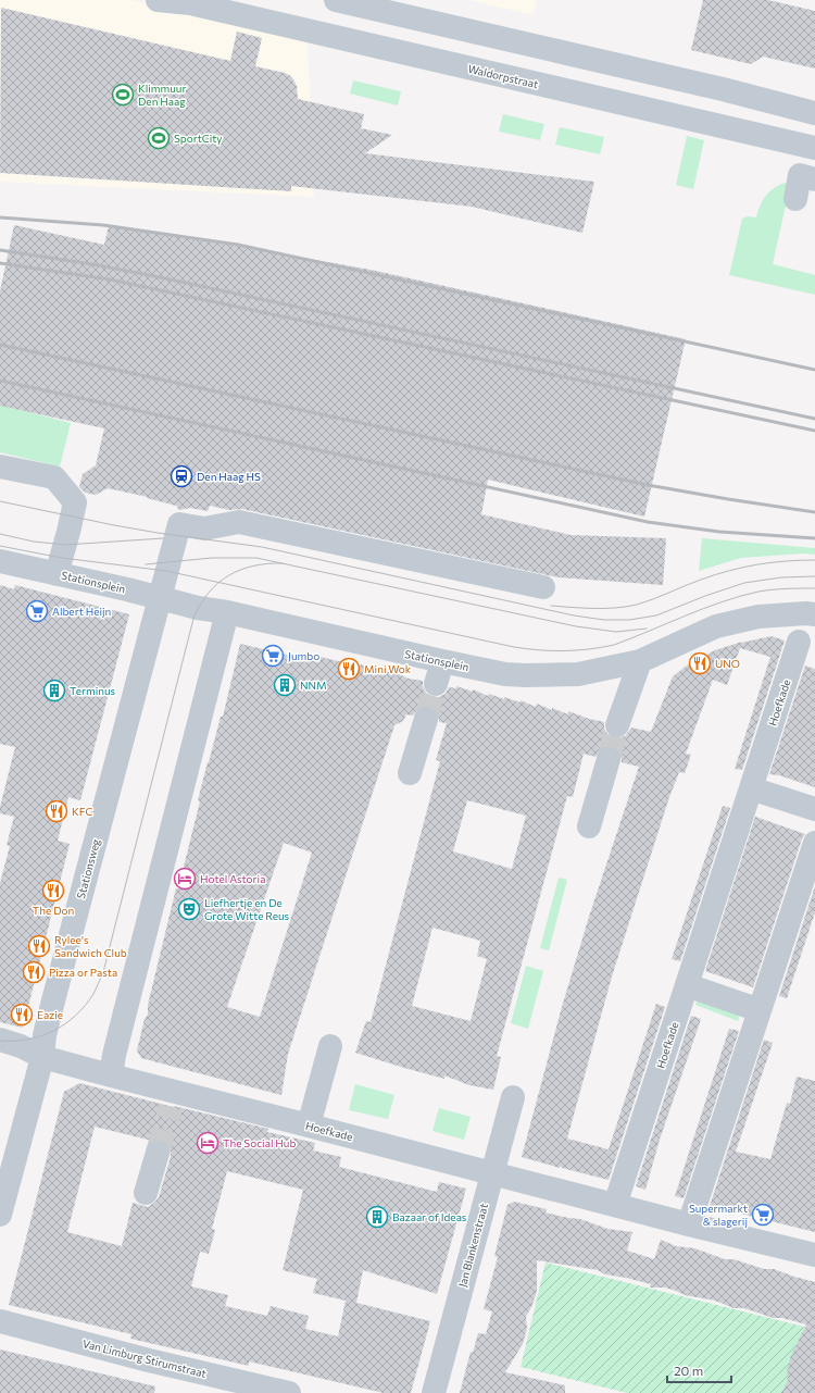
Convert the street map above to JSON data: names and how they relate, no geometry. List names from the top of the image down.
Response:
{
  "streets": {
    "street": [
      "Waldorpstraat",
      "Stationsplein",
      "Hoefkade",
      "Stationsweg",
      "Jan Blankenstraat",
      "Van Limburg Stirumstraat"
    ]
  },
  "crossings": [
    ["Stationsplein", "Stationsweg"],
    ["Hoefkade", "Stationsweg"],
    ["Hoefkade", "Jan Blankenstraat"]
  ],
  "places": {
    "sports": ["Klimmuur Den Haag", "SportCity"],
    "station": ["Den Haag HS"],
    "supermarket": ["Albert Heijn", "Jumbo", "Supermarkt & slagerij"],
    "restaurant": [
      "UNO",
      "Mini Wok",
      "KFC",
      "The Don",
      "Rylee's Sandwich Club",
      "Pizza or Pasta",
      "Eazie"
    ],
    "building": ["NNM", "Terminus", "Bazaar of Ideas"],
    "hotel": ["Hotel Astoria", "The Social Hub"],
    "theatre": ["Liefhertje en De Grote Witte Reus"]
  },
  "scale_bar": "20 m"
}
